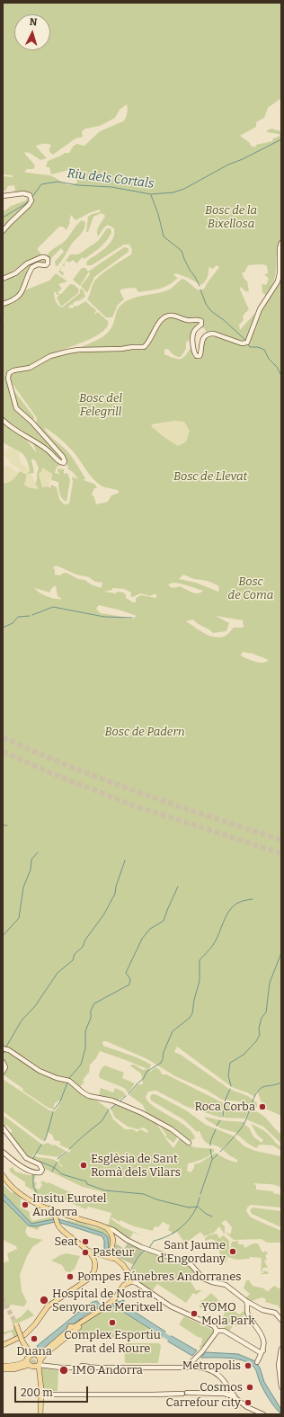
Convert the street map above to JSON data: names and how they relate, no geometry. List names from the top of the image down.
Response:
{
  "water": ["Riu dels Cortals"],
  "parks": [
    "Bosc de la Bixellosa",
    "Bosc del Felegrill",
    "Bosc de Llevat",
    "Bosc de Coma",
    "Bosc de Padern"
  ],
  "places": [
    "Roca Corba",
    "Esglèsia de Sant Romà dels Vilars",
    "Insitu Eurotel Andorra",
    "Seat",
    "Sant Jaume d'Engordany",
    "Pasteur",
    "Pompes Fúnebres Andorranes",
    "Hospital de Nostra Senyora de Meritxell",
    "YOMO Mola Park",
    "Complex Esportiu Prat del Roure",
    "Duana",
    "Metropolis",
    "IMO Andorra",
    "Cosmos",
    "Carrefour city"
  ],
  "scale_bar": "200 m",
  "north": "top"
}
